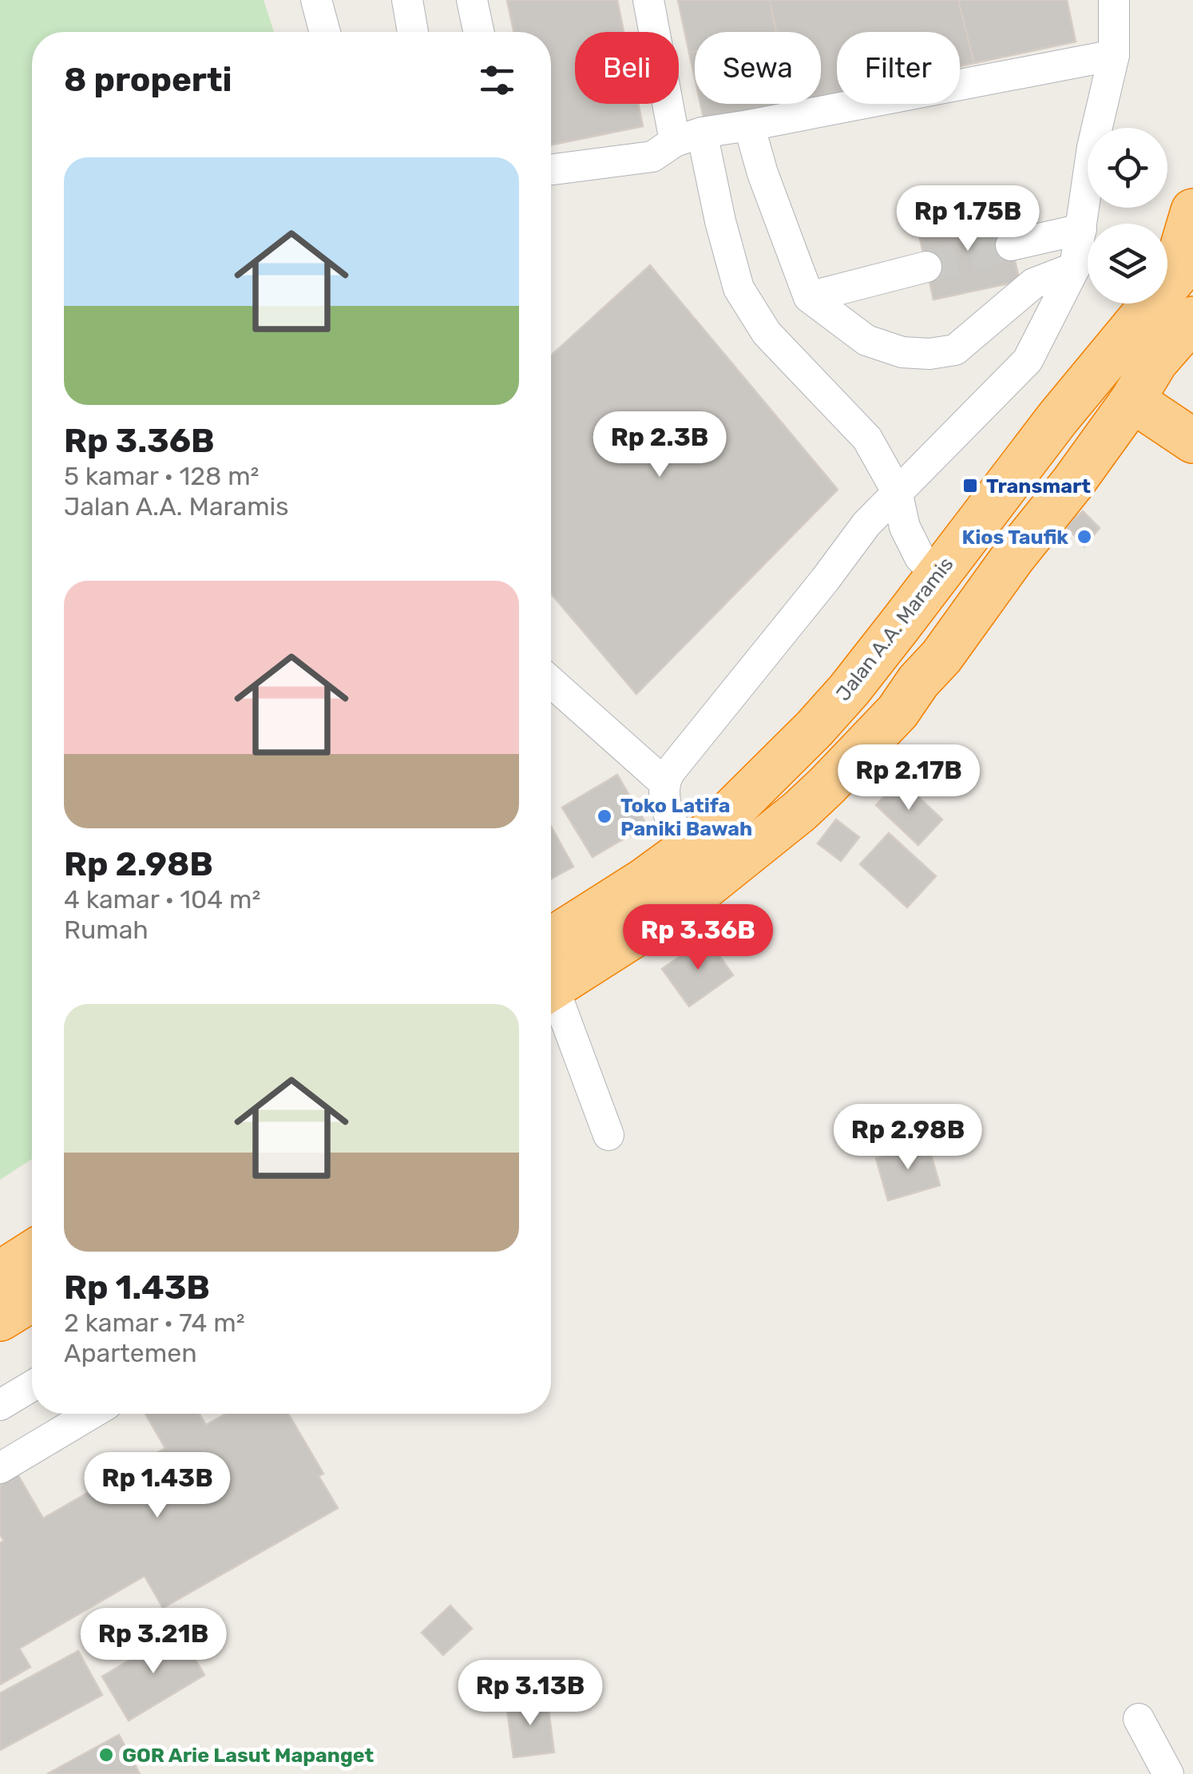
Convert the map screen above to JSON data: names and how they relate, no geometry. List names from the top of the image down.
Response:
{
  "streets": {
    "highway": ["Jalan A.A. Maramis"]
  },
  "places": {
    "transit": ["Transmart"],
    "other": ["Kios Taufik", "Toko Latifa Paniki Bawah", "GOR Arie Lasut Mapanget"]
  },
  "page": {
    "chip": ["Beli", "Sewa", "Filter"],
    "heading": "8 properti",
    "list": [
      {
        "name": "Rp 3.36B",
        "note": "5 kamar · 128 m² · Jalan A.A. Maramis"
      },
      {
        "name": "Rp 2.98B",
        "note": "4 kamar · 104 m² · Rumah"
      },
      {
        "name": "Rp 1.43B",
        "note": "2 kamar · 74 m² · Apartemen"
      }
    ],
    "price": [
      "Rp 1.75B",
      "Rp 2.3B",
      "Rp 2.17B",
      "Rp 3.36B",
      "Rp 2.98B",
      "Rp 1.43B",
      "Rp 3.21B",
      "Rp 3.13B"
    ]
  }
}
